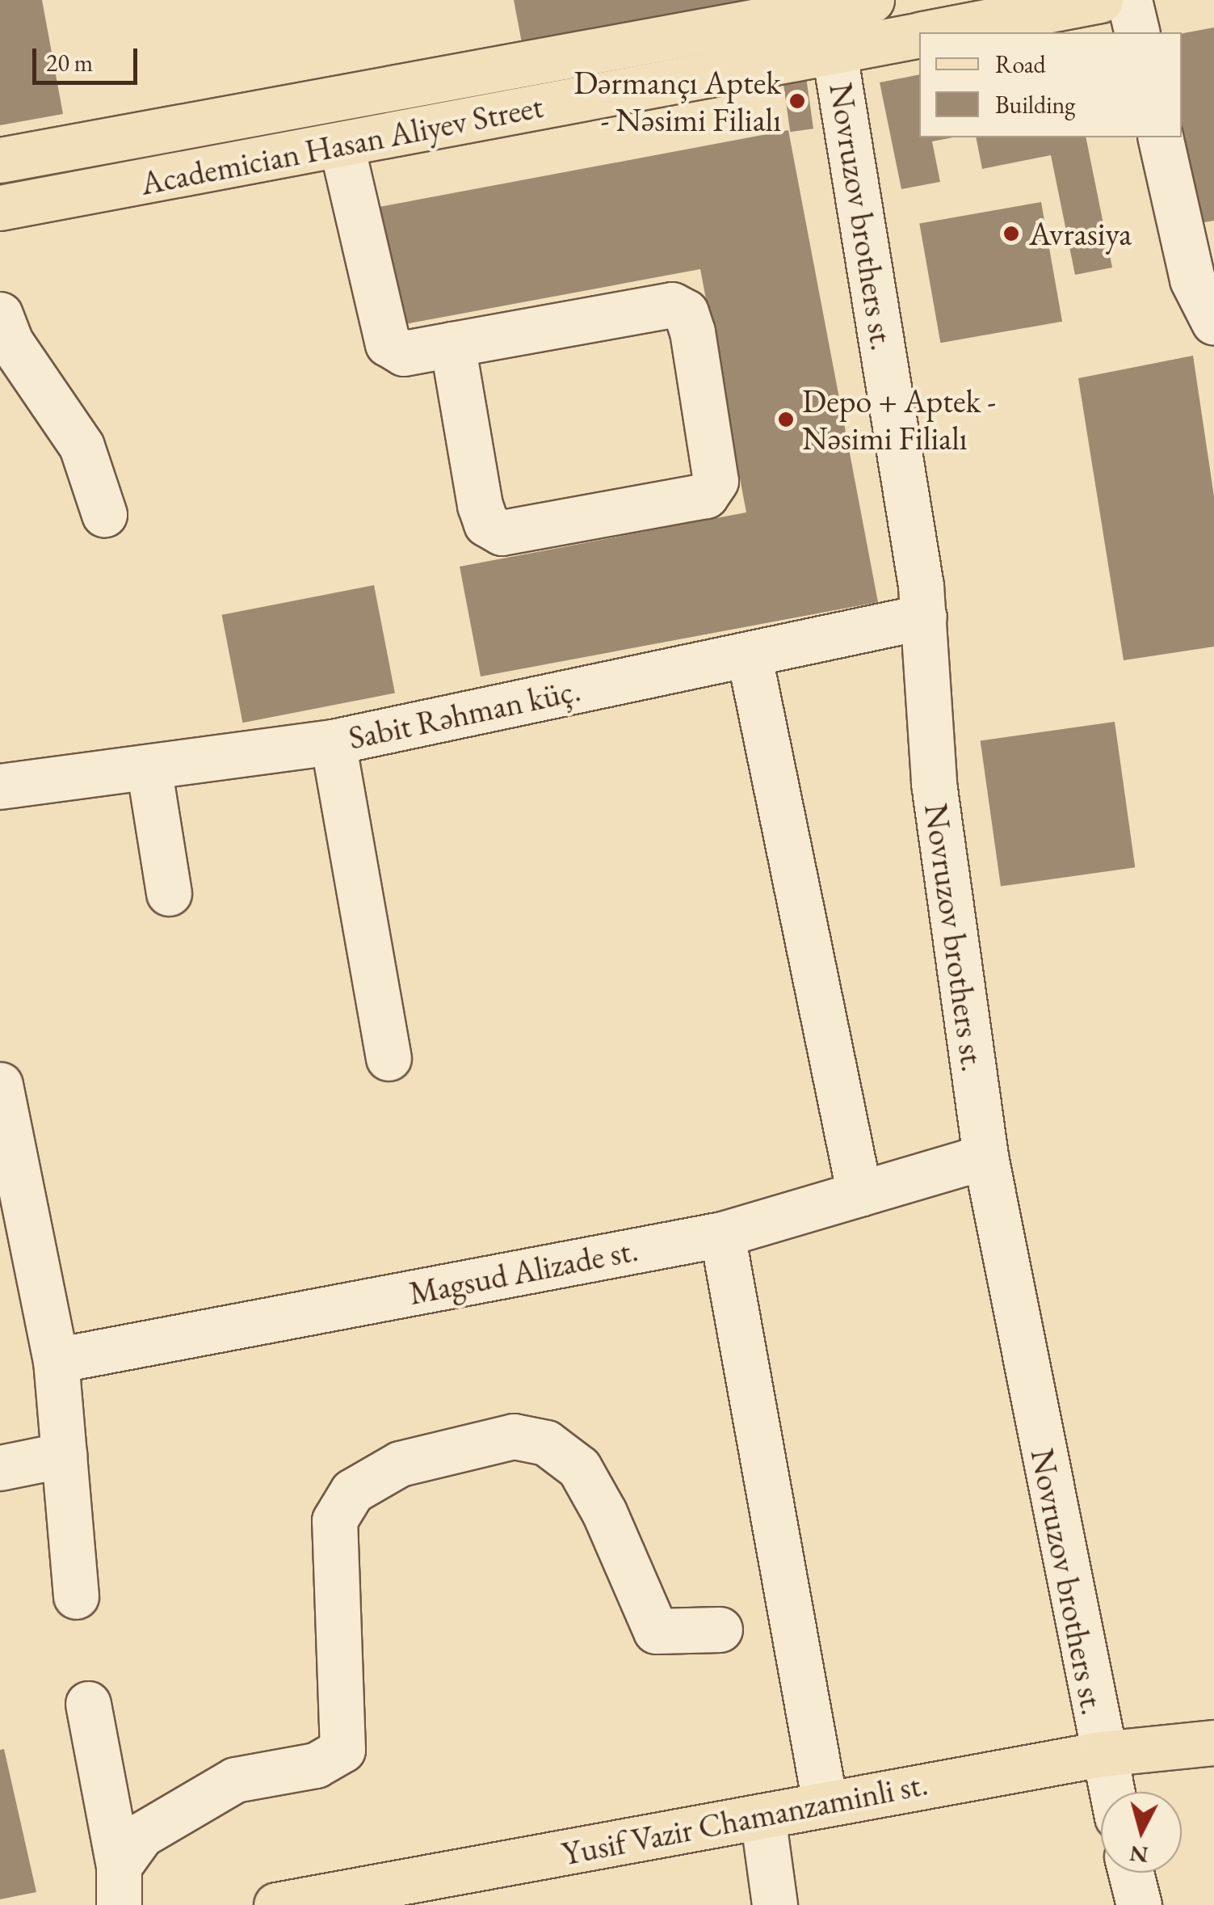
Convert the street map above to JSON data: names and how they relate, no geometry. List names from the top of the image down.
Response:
{
  "streets": {
    "main road": ["Academician Hasan Aliyev Street", "Yusif Vazir Chamanzaminli st."],
    "street": ["Novruzov brothers st.", "Sabit Rəhman küç.", "Magsud Alizade st."]
  },
  "crossings": [
    ["Academician Hasan Aliyev Street", "Novruzov brothers st."],
    ["Novruzov brothers st.", "Sabit Rəhman küç."],
    ["Novruzov brothers st.", "Magsud Alizade st."],
    ["Novruzov brothers st.", "Yusif Vazir Chamanzaminli st."]
  ],
  "places": ["Dərmançı Aptek - Nəsimi Filialı", "Avrasiya", "Depo + Aptek - Nəsimi Filialı"],
  "legend": ["Road", "Building"],
  "scale_bar": "20 m",
  "north": "bottom"
}
